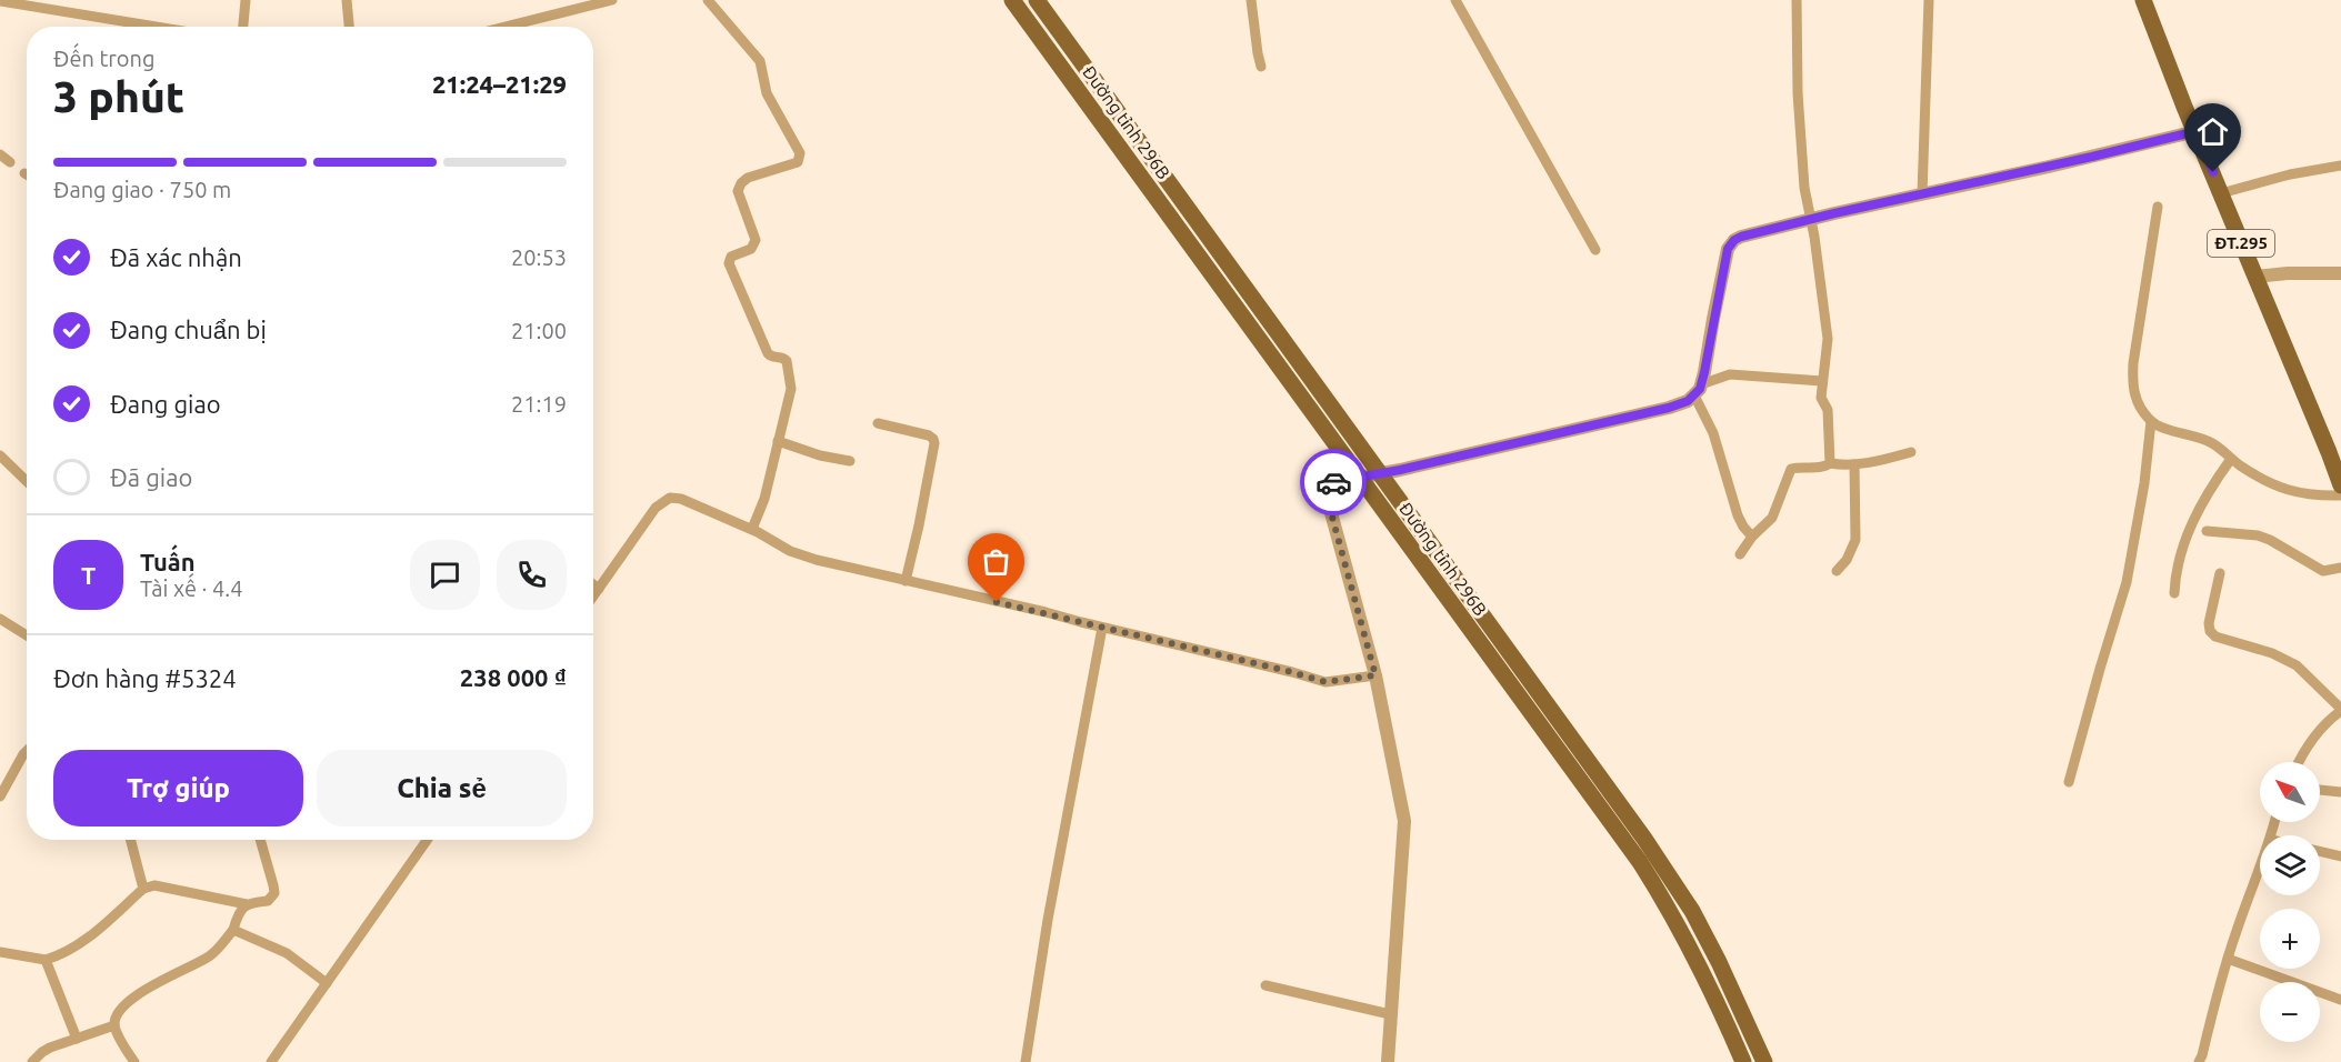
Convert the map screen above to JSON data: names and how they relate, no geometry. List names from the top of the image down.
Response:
{
  "streets": {
    "main road": ["Đường tỉnh 296B", "ĐT.295"]
  },
  "north": "top left",
  "page": {
    "heading": ["3 phút", "Đến trong", "21:24–21:29"],
    "panel": [
      "Tuấn",
      "Tài xế · 4.4",
      "Đơn hàng #5324",
      "238 000 ₫"
    ],
    "bar": "Đang giao · 750 m",
    "list": [
      ["Đã xác nhận", "20:53"],
      ["Đang chuẩn bị", "21:00"],
      ["Đang giao", "21:19"],
      "Đã giao"
    ],
    "round": "T",
    "buttons": ["Trợ giúp", "Chia sẻ"],
    "map_buttons": ["+", "−"]
  }
}
